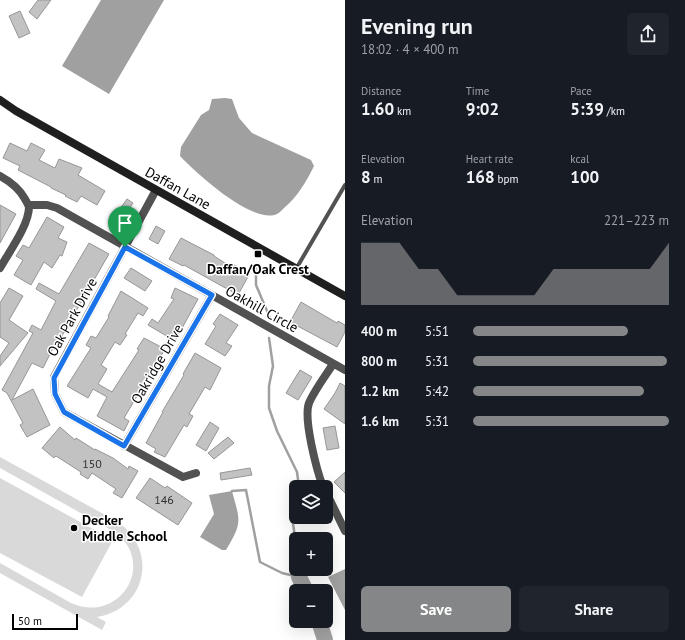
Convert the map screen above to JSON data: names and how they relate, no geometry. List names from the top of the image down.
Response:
{
  "streets": {
    "street": [
      "Daffan Lane",
      "Oakhill Circle",
      "Oak Park Drive",
      "Oakridge Drive"
    ]
  },
  "crossings": [
    ["Daffan Lane", "Oak Park Drive"],
    ["Oakhill Circle", "Oak Park Drive"],
    ["Oakhill Circle", "Oakridge Drive"],
    ["Oak Park Drive", "Oakridge Drive"]
  ],
  "places": {
    "transit": ["Daffan/Oak Crest"],
    "other": ["Decker Middle School"]
  },
  "house_numbers": ["150", "146"],
  "scale_bar": "50 m",
  "page": {
    "heading": ["Evening run", "18:02 · 4 × 400 m"],
    "stats": [
      ["Distance", "1.60 km"],
      ["Time", "9:02"],
      ["Pace", "5:39 /km"],
      ["Elevation", "8 m"],
      ["Heart rate", "168 bpm"],
      ["kcal", "100"]
    ],
    "chart": ["Elevation", "221–223 m"],
    "list": [
      {
        "name": "400 m",
        "note": "5:51"
      },
      {
        "name": "800 m",
        "note": "5:31"
      },
      {
        "name": "1.2 km",
        "note": "5:42"
      },
      {
        "name": "1.6 km",
        "note": "5:31"
      }
    ],
    "map_buttons": ["+", "−"],
    "buttons": ["Save", "Share"],
    "scale": "50 m"
  }
}
